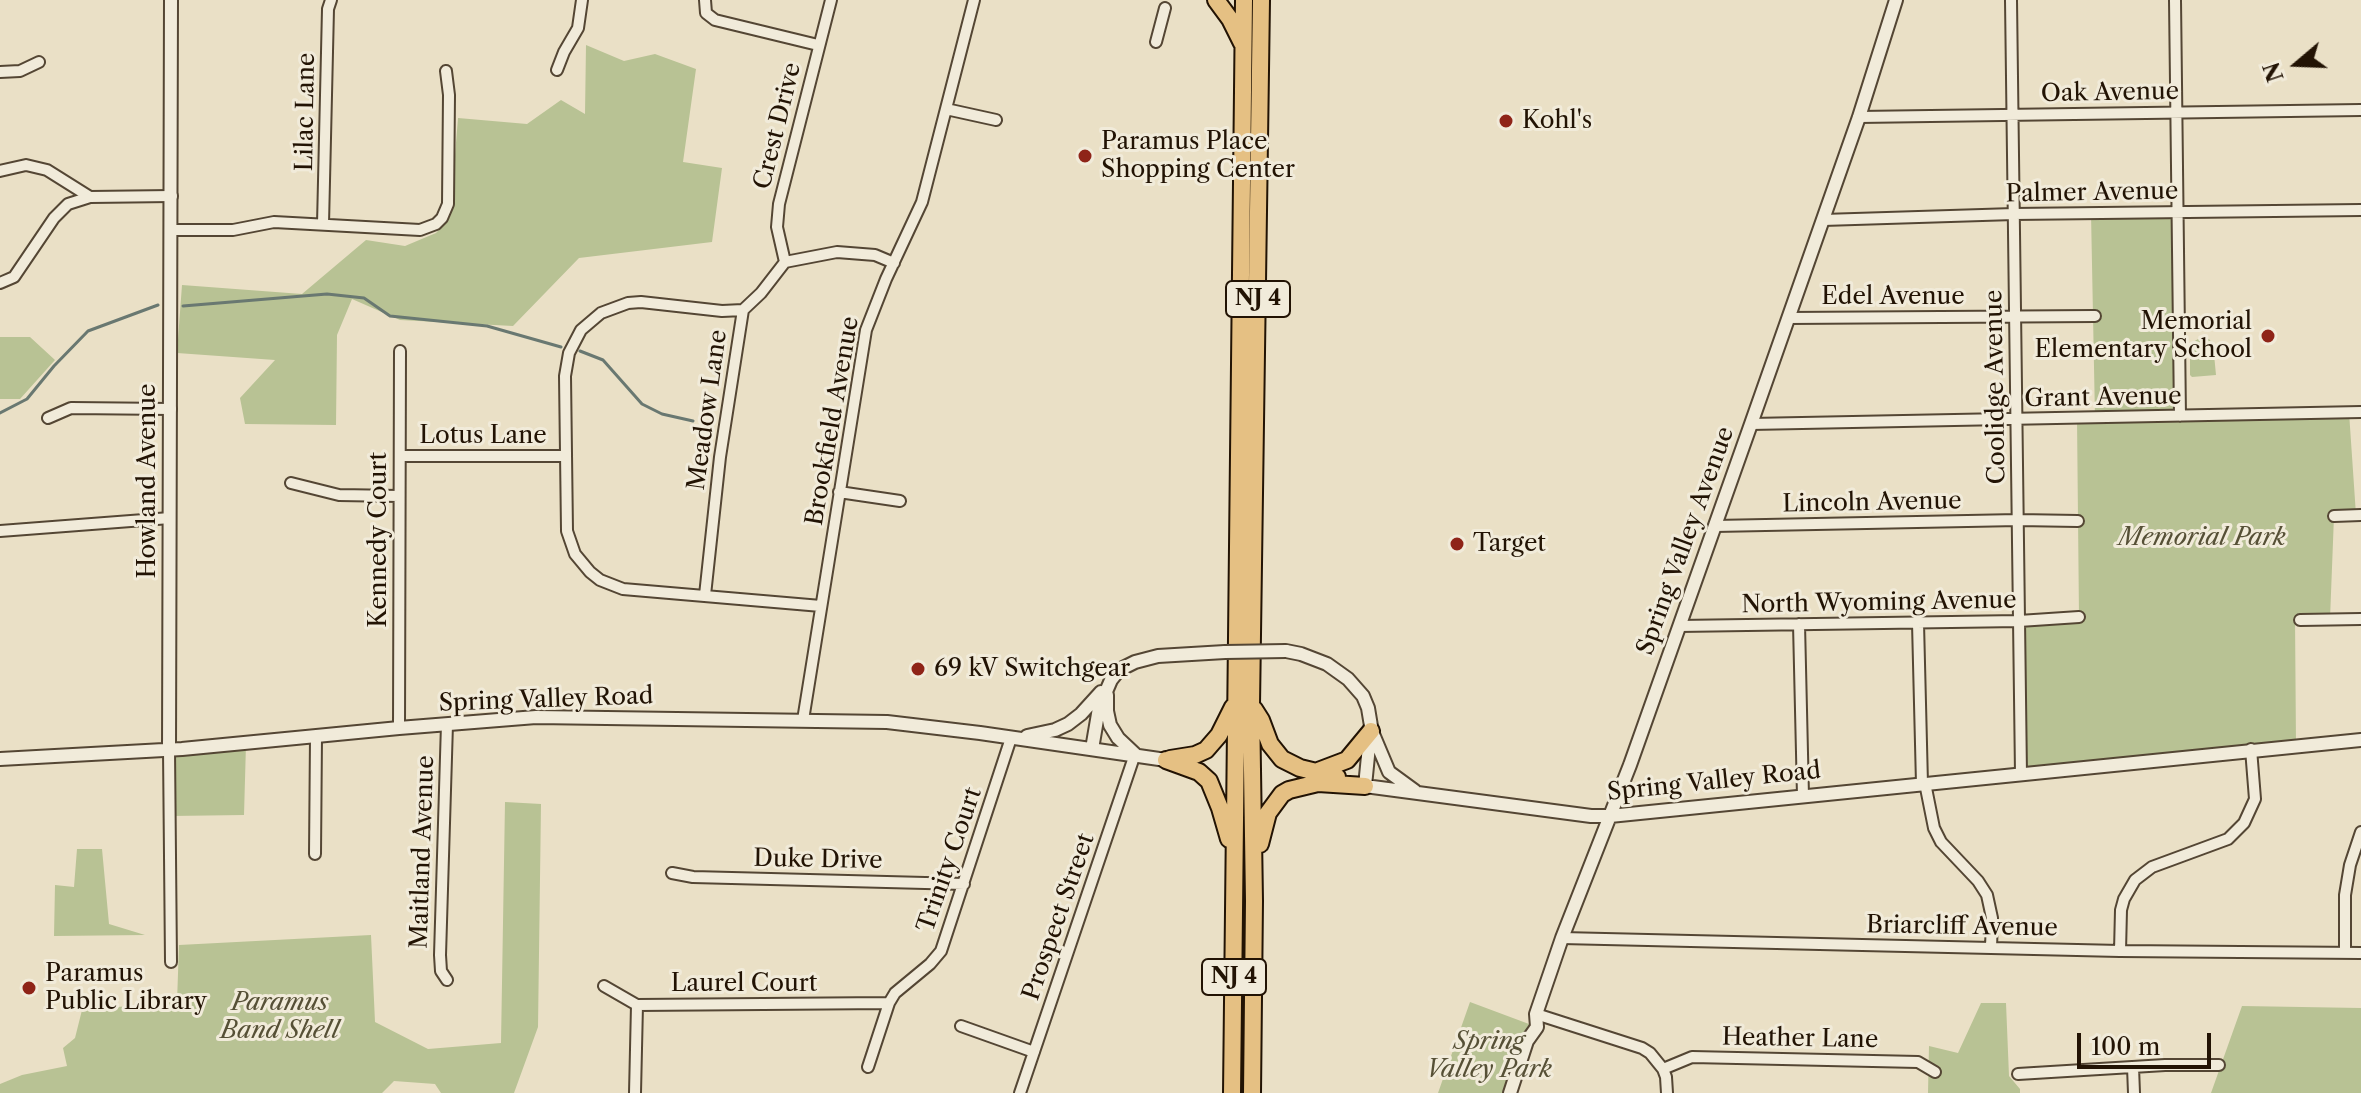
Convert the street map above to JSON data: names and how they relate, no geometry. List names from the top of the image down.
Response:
{
  "streets": {
    "highway": ["NJ 4"],
    "street": [
      "Oak Avenue",
      "Lilac Lane",
      "Crest Drive",
      "Palmer Avenue",
      "Edel Avenue",
      "Coolidge Avenue",
      "Grant Avenue",
      "Meadow Lane",
      "Brookfield Avenue",
      "Lotus Lane",
      "Howland Avenue",
      "Lincoln Avenue",
      "Kennedy Court",
      "Spring Valley Avenue",
      "North Wyoming Avenue",
      "Spring Valley Road",
      "Maitland Avenue",
      "Duke Drive",
      "Trinity Court",
      "Prospect Street",
      "Briarcliff Avenue",
      "Laurel Court",
      "Heather Lane"
    ]
  },
  "crossings": [
    ["Oak Avenue", "Coolidge Avenue"],
    ["Oak Avenue", "Spring Valley Avenue"],
    ["Crest Drive", "Meadow Lane"],
    ["Palmer Avenue", "Coolidge Avenue"],
    ["Palmer Avenue", "Spring Valley Avenue"],
    ["Edel Avenue", "Coolidge Avenue"],
    ["Edel Avenue", "Spring Valley Avenue"],
    ["Coolidge Avenue", "Grant Avenue"],
    ["Coolidge Avenue", "Lincoln Avenue"],
    ["Coolidge Avenue", "North Wyoming Avenue"],
    ["Coolidge Avenue", "Spring Valley Road"],
    ["Grant Avenue", "Spring Valley Avenue"],
    ["Brookfield Avenue", "Spring Valley Road"],
    ["Lotus Lane", "Kennedy Court"],
    ["Howland Avenue", "Spring Valley Road"],
    ["Lincoln Avenue", "Spring Valley Avenue"],
    ["Kennedy Court", "Spring Valley Road"],
    ["Spring Valley Avenue", "North Wyoming Avenue"],
    ["Spring Valley Avenue", "Spring Valley Road"],
    ["Spring Valley Avenue", "Briarcliff Avenue"],
    ["Spring Valley Road", "Maitland Avenue"],
    ["Spring Valley Road", "Trinity Court"],
    ["Spring Valley Road", "Prospect Street"],
    ["Duke Drive", "Trinity Court"],
    ["Trinity Court", "Laurel Court"]
  ],
  "parks": ["Memorial Park", "Paramus Band Shell", "Spring Valley Park"],
  "places": [
    "Kohl's",
    "Paramus Place Shopping Center",
    "Memorial Elementary School",
    "Target",
    "69 kV Switchgear",
    "Paramus Public Library"
  ],
  "scale_bar": "100 m",
  "north": "left"
}
